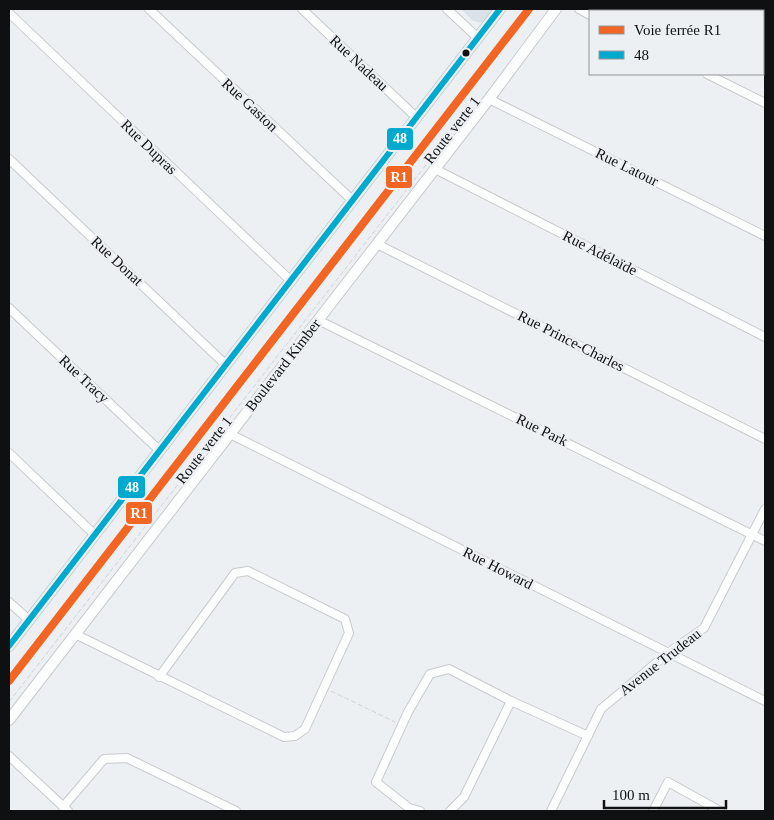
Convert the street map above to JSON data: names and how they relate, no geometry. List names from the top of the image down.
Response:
{
  "streets": {
    "street": [
      "Rue Nadeau",
      "Rue Gaston",
      "Rue Dupras",
      "Rue Latour",
      "Rue Adélaïde",
      "Rue Donat",
      "Rue Prince-Charles",
      "Boulevard Kimber",
      "Rue Tracy",
      "Rue Park",
      "Rue Howard",
      "Avenue Trudeau"
    ],
    "path": ["Route verte 1"]
  },
  "crossings": [
    ["Rue Latour", "Boulevard Kimber"],
    ["Rue Adélaïde", "Boulevard Kimber"],
    ["Rue Prince-Charles", "Boulevard Kimber"],
    ["Boulevard Kimber", "Rue Park"],
    ["Boulevard Kimber", "Rue Howard"],
    ["Rue Park", "Avenue Trudeau"],
    ["Rue Howard", "Avenue Trudeau"]
  ],
  "lines": ["rail line R1", "transit line 48"],
  "legend": ["Voie ferrée R1", "48"],
  "scale_bar": "100 m"
}
